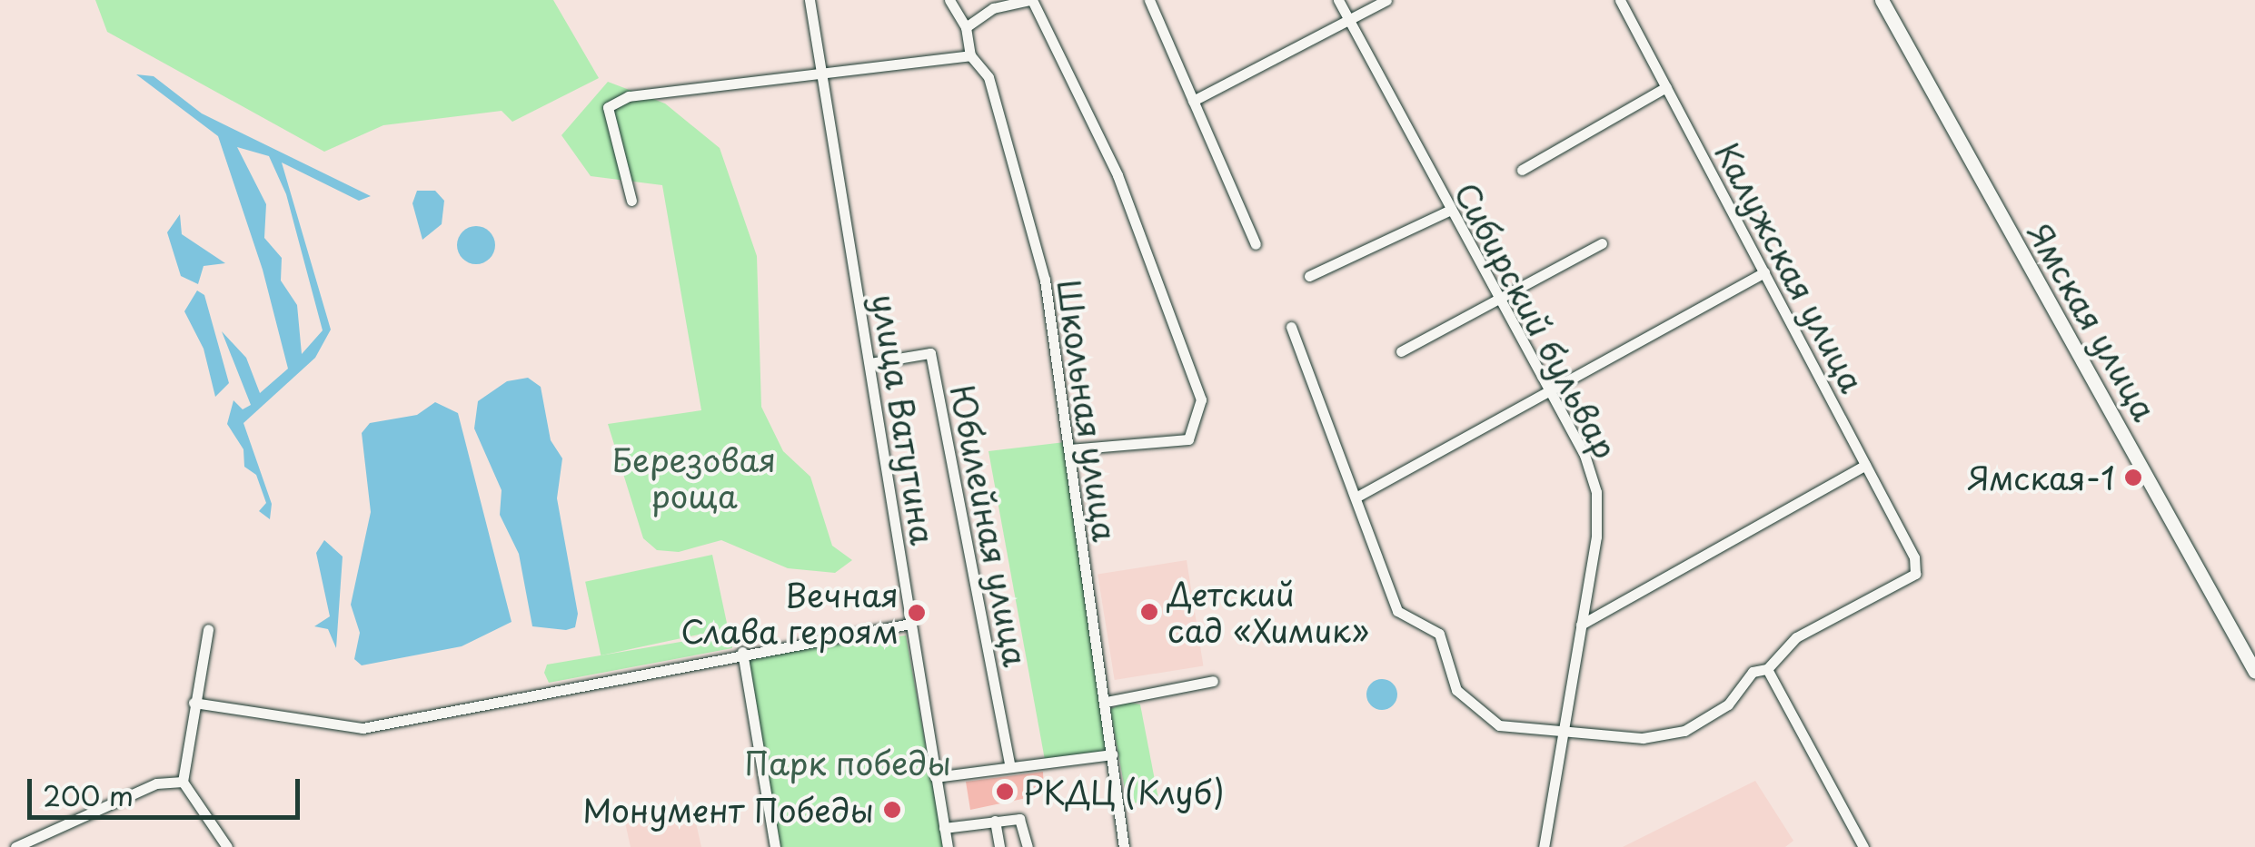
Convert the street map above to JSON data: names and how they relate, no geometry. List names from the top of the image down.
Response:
{
  "streets": {
    "main road": ["Ямская улица"],
    "street": [
      "Калужская улица",
      "Сибирский бульвар",
      "Школьная улица",
      "улица Ватутина",
      "Юбилейная улица"
    ]
  },
  "crossings": [
    ["улица Ватутина", "Юбилейная улица"]
  ],
  "parks": ["Березовая роща", "Парк победы"],
  "places": [
    "Ямская-1",
    "Детский сад «Химик»",
    "Вечная Слава героям",
    "РКДЦ (Клуб)",
    "Монумент Победы"
  ],
  "scale_bar": "200 m"
}
